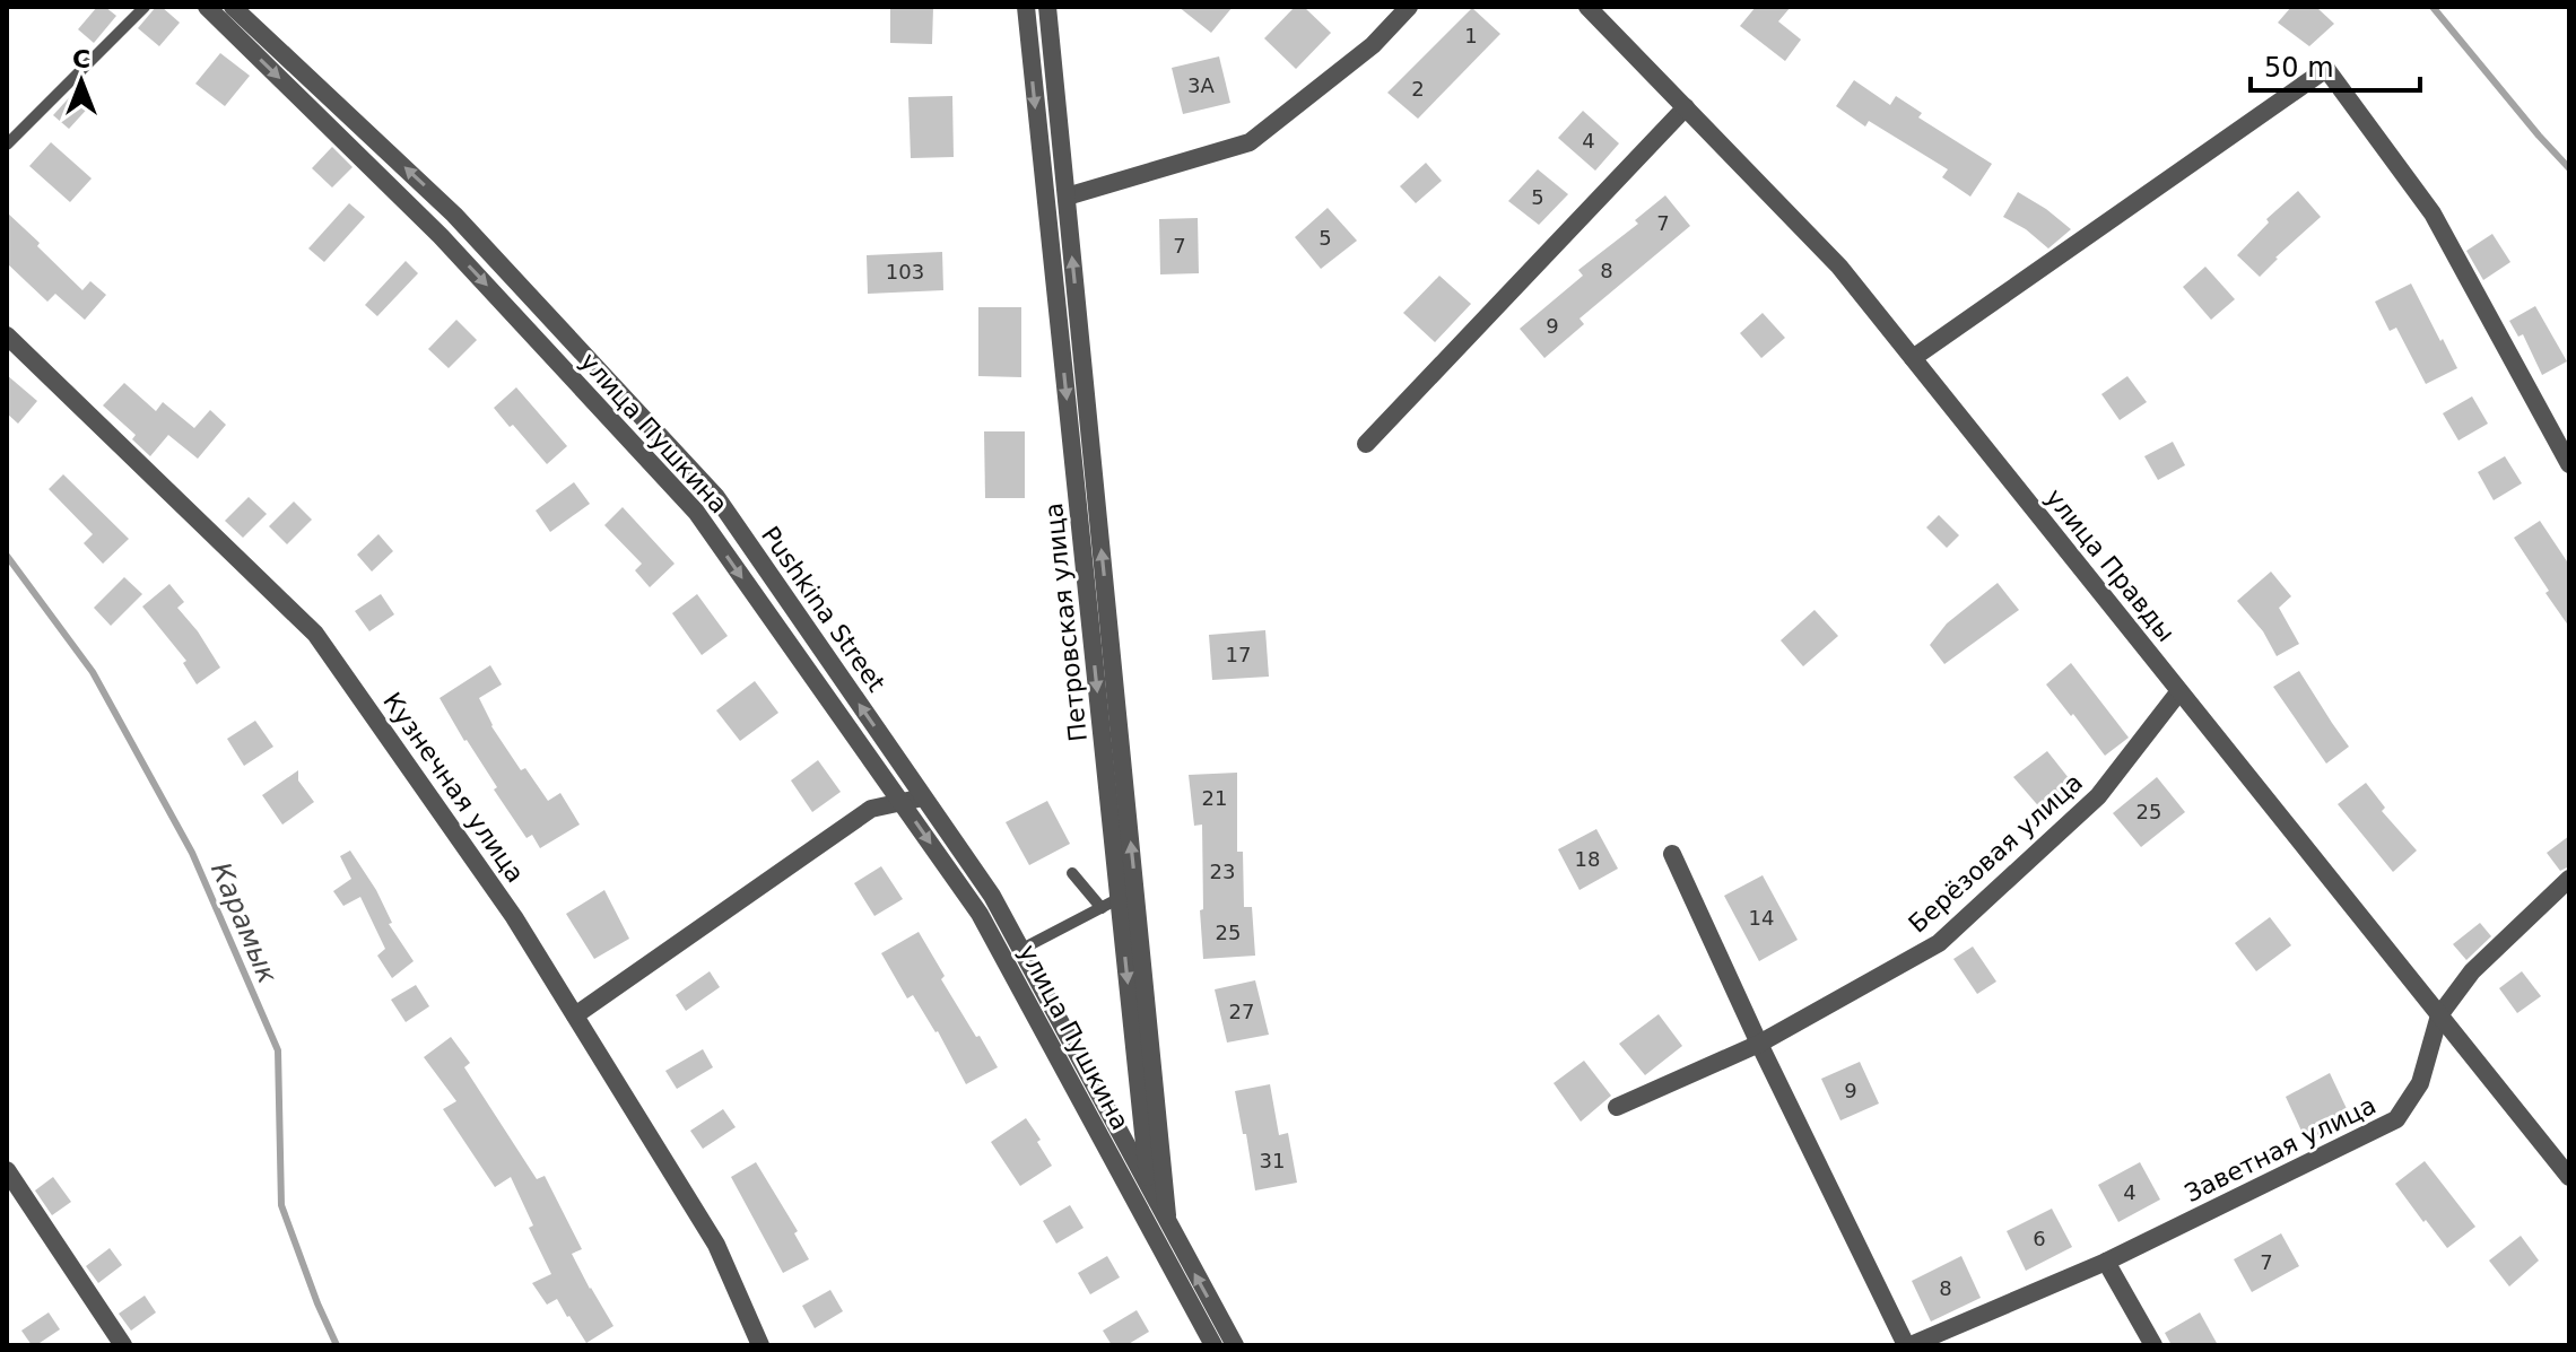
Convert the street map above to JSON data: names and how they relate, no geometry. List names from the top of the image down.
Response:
{
  "streets": {
    "street": [
      "улица Пушкина",
      "улица Правды",
      "Pushkina Street",
      "Петровская улица",
      "Кузнечная улица",
      "Берёзовая улица",
      "Заветная улица"
    ]
  },
  "crossings": [
    ["улица Пушкина", "Pushkina Street"],
    ["улица Правды", "Берёзовая улица"],
    ["улица Правды", "Заветная улица"],
    ["Pushkina Street", "Петровская улица"],
    ["Берёзовая улица", "Заветная улица"]
  ],
  "one_way": ["улица Пушкина", "Pushkina Street"],
  "water": ["Карамык"],
  "house_numbers": [
    "1",
    "3А",
    "2",
    "4",
    "5",
    "7",
    "5",
    "7",
    "8",
    "103",
    "9",
    "17",
    "21",
    "25",
    "18",
    "23",
    "14",
    "25",
    "27",
    "9",
    "31",
    "4",
    "6",
    "7",
    "8"
  ],
  "scale_bar": "50 m",
  "north": "top"
}
